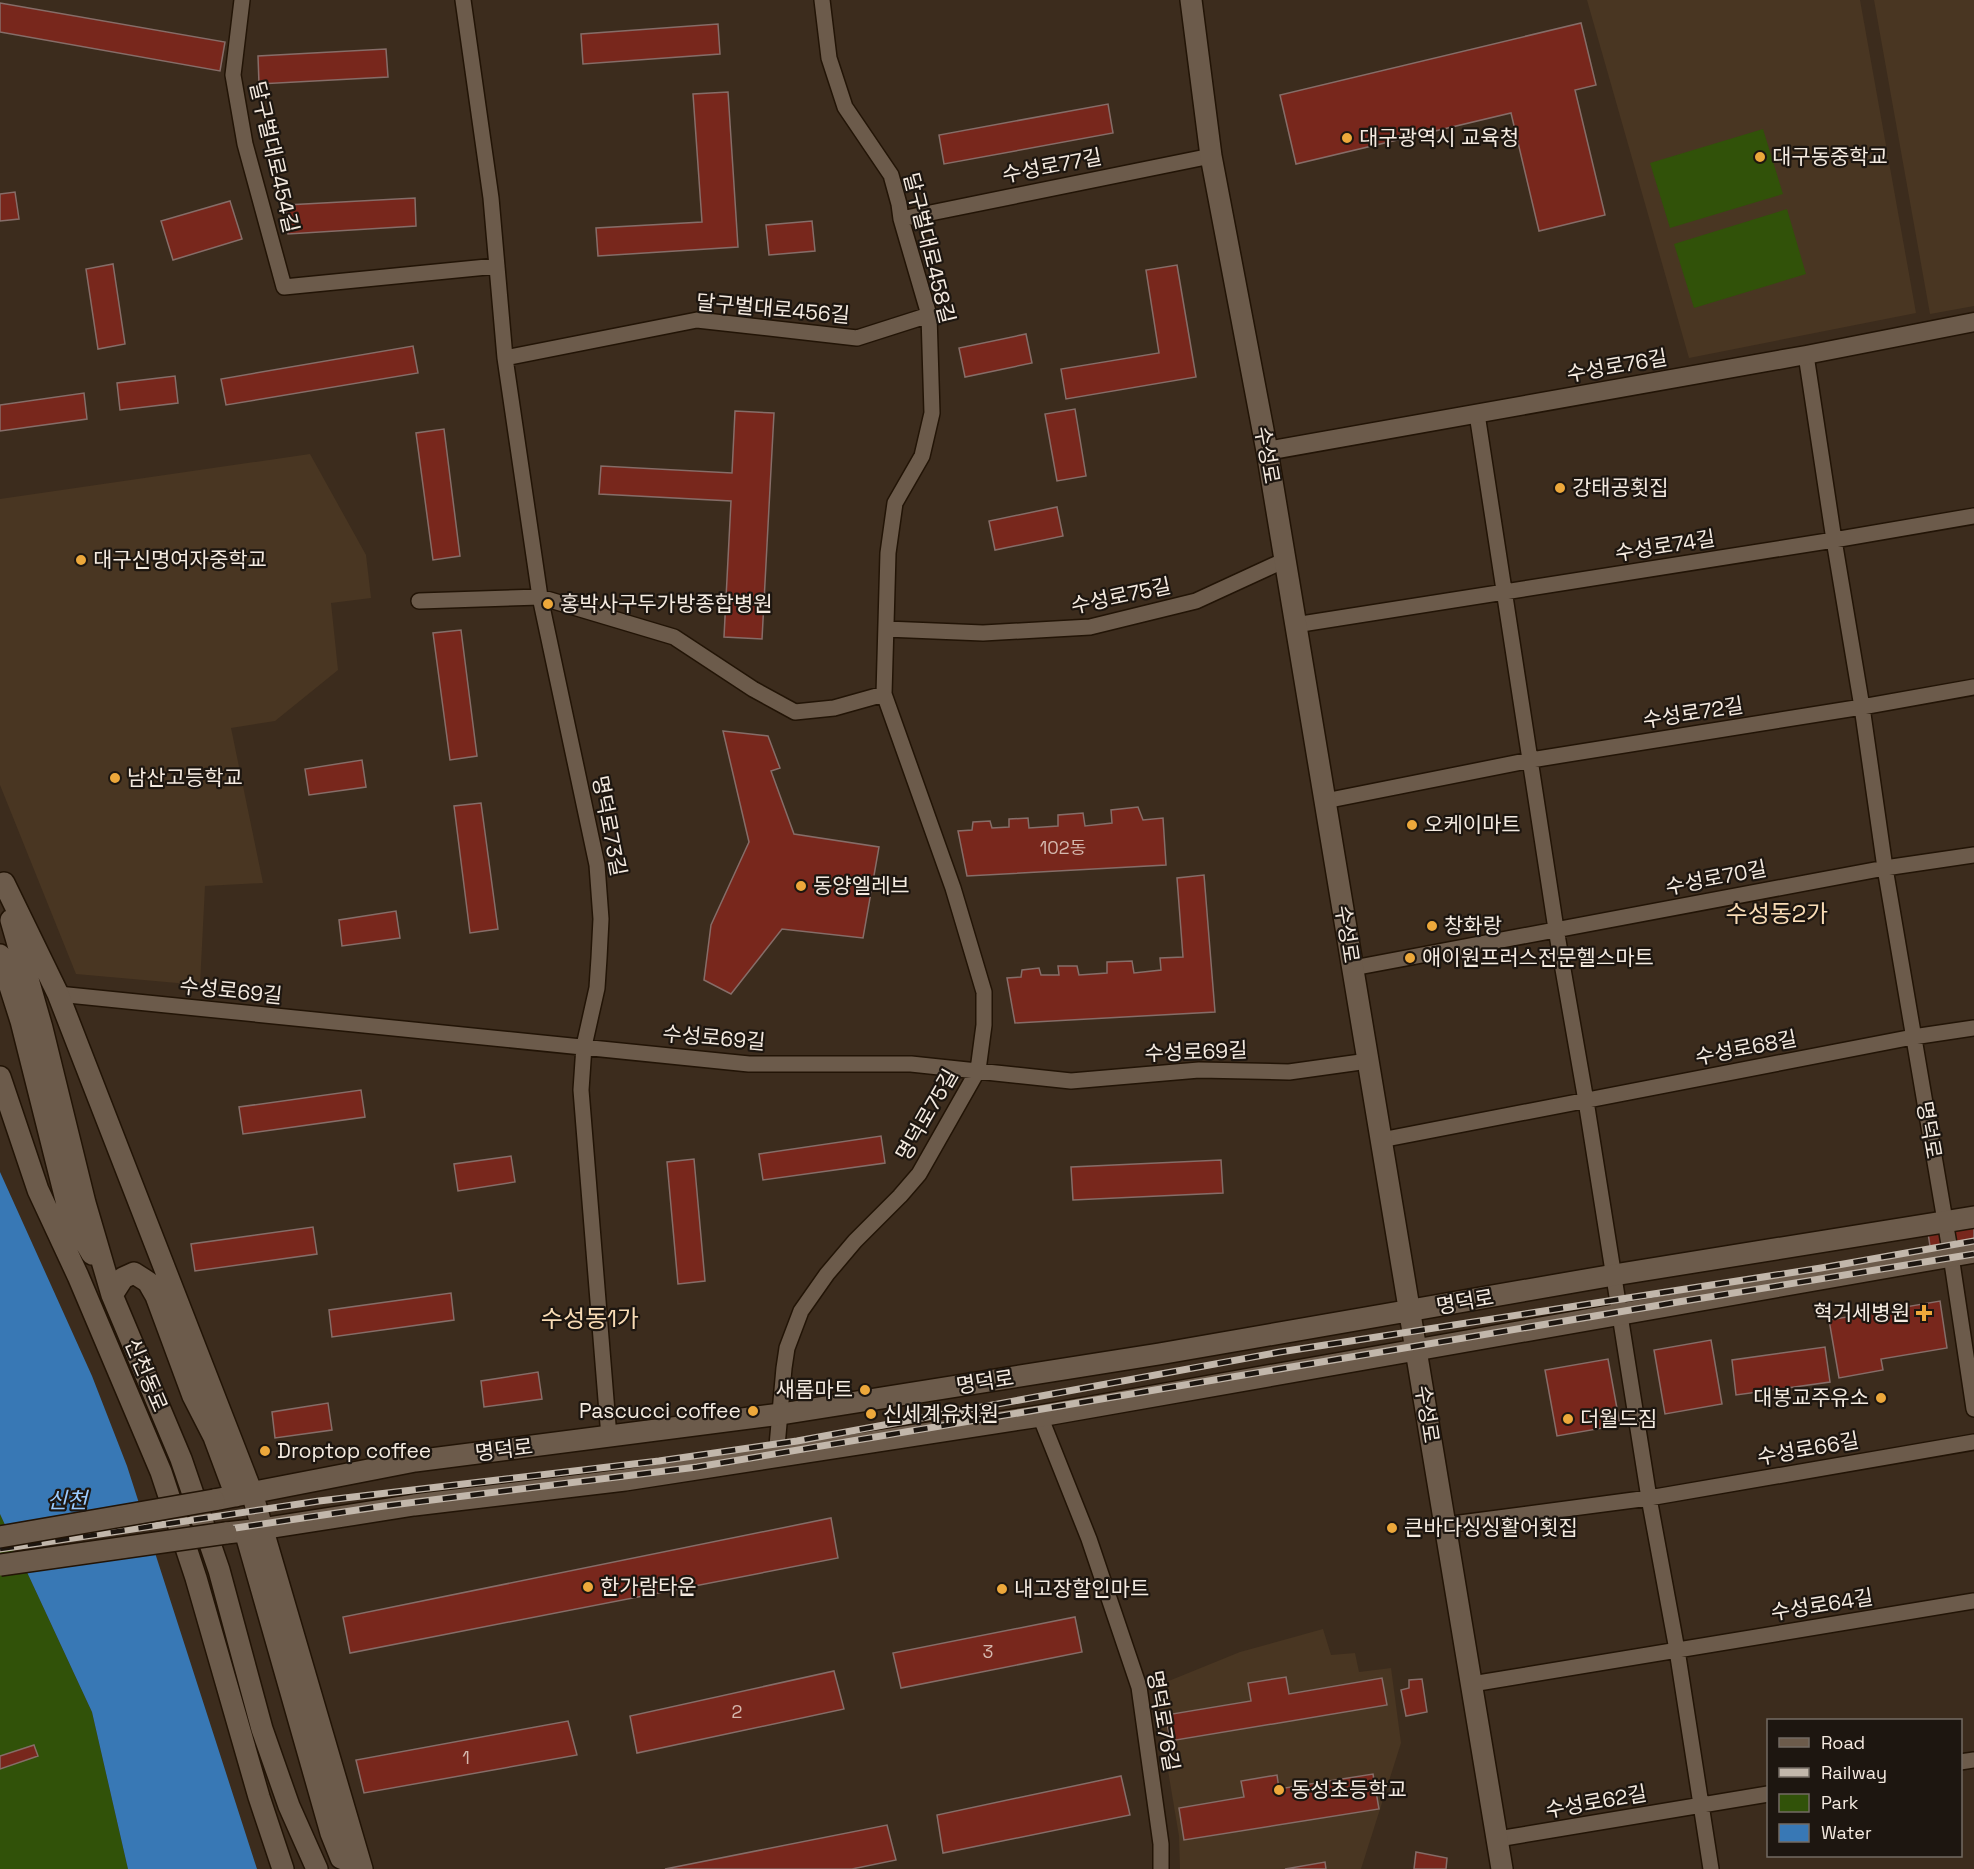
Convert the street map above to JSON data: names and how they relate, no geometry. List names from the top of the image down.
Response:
{
  "streets": {
    "main road": ["수성로", "명덕로", "신천동로"],
    "street": [
      "달구벌대로454길",
      "수성로77길",
      "달구벌대로458길",
      "달구벌대로456길",
      "수성로76길",
      "수성로74길",
      "수성로75길",
      "수성로72길",
      "명덕로73길",
      "수성로70길",
      "수성로69길",
      "수성로68길",
      "명덕로75길",
      "수성로66길",
      "수성로64길",
      "명덕로76길",
      "수성로62길"
    ]
  },
  "crossings": [
    ["수성로77길", "달구벌대로458길"],
    ["수성로77길", "수성로"],
    ["달구벌대로458길", "달구벌대로456길"],
    ["달구벌대로458길", "수성로75길"],
    ["달구벌대로458길", "명덕로75길"],
    ["수성로76길", "수성로"],
    ["수성로", "수성로74길"],
    ["수성로", "수성로75길"],
    ["수성로", "수성로72길"],
    ["수성로", "수성로70길"],
    ["수성로", "수성로69길"],
    ["수성로", "수성로68길"],
    ["수성로", "명덕로"],
    ["수성로", "수성로66길"],
    ["수성로", "수성로64길"],
    ["수성로", "수성로62길"],
    ["명덕로73길", "수성로69길"],
    ["명덕로73길", "명덕로"],
    ["수성로69길", "명덕로75길"],
    ["수성로68길", "명덕로"],
    ["명덕로75길", "명덕로"],
    ["명덕로", "명덕로76길"]
  ],
  "districts": ["수성동2가", "수성동1가"],
  "water": ["신천"],
  "places": {
    "other": [
      "대구광역시 교육청",
      "대구동중학교",
      "강태공횟집",
      "대구신명여자중학교",
      "홍박사구두가방종합병원",
      "남산고등학교",
      "오케이마트",
      "동양엘레브",
      "창화랑",
      "애이원프러스전문헬스마트",
      "새롬마트",
      "대봉교주유소",
      "Pascucci coffee",
      "신세계유치원",
      "더월드짐",
      "Droptop coffee",
      "큰바다싱싱활어횟집",
      "한가람타운",
      "내고장할인마트",
      "동성초등학교"
    ],
    "health": ["혁거세병원"]
  },
  "house_numbers": [
    "102동",
    "3",
    "2",
    "1"
  ],
  "legend": [
    "Road",
    "Railway",
    "Park",
    "Water"
  ]
}
